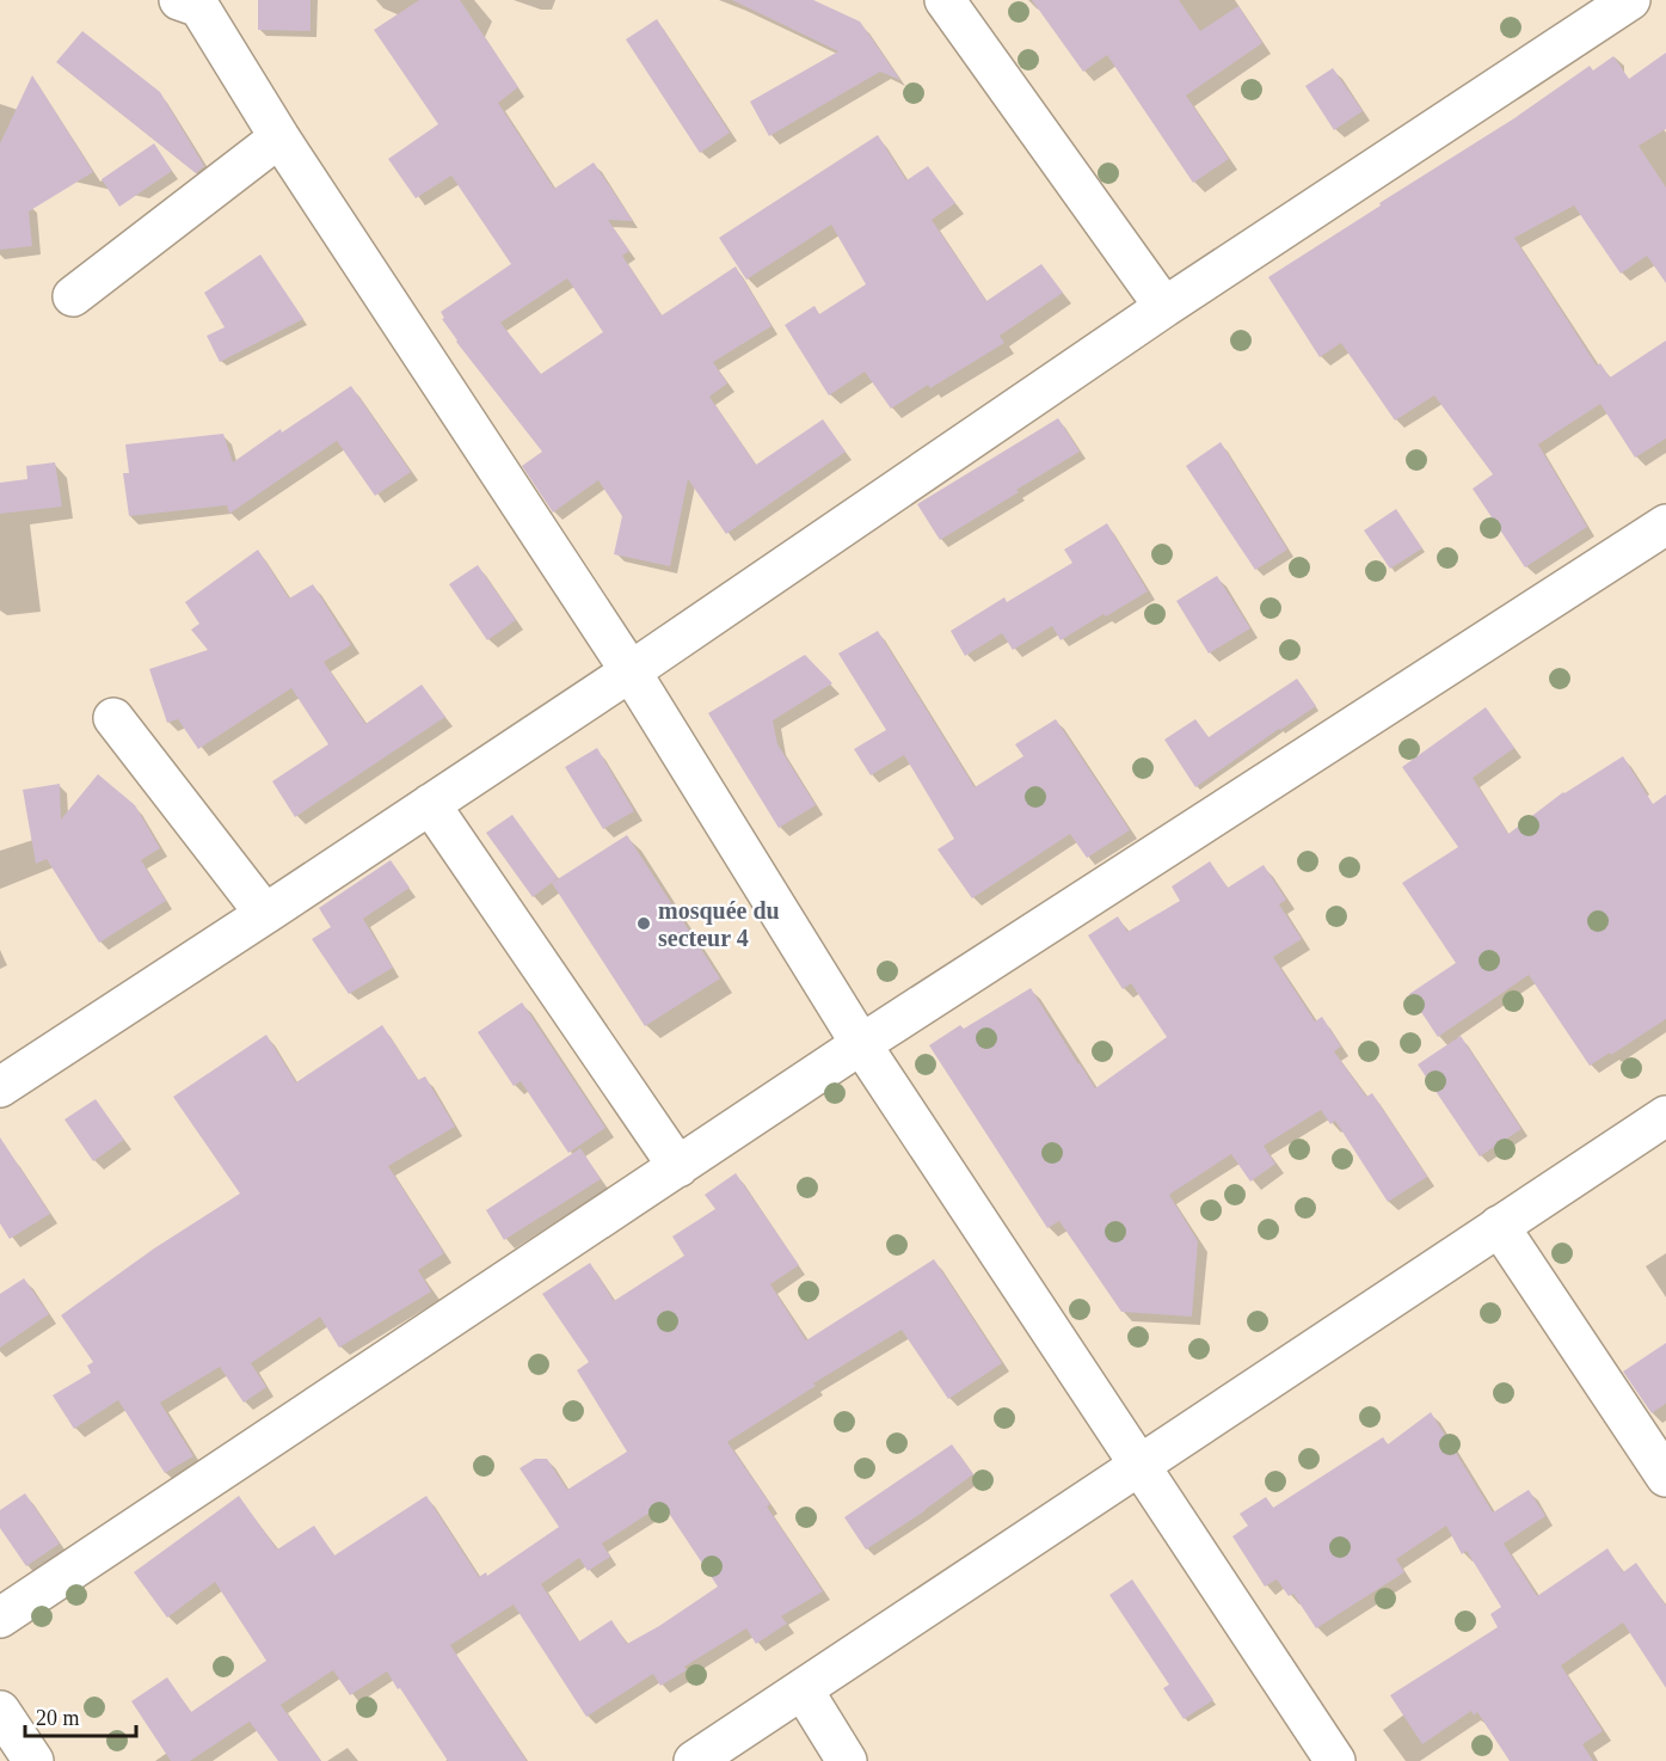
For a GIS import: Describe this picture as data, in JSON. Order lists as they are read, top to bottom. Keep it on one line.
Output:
{"places":["mosquée du secteur 4"],"scale_bar":"20 m"}
